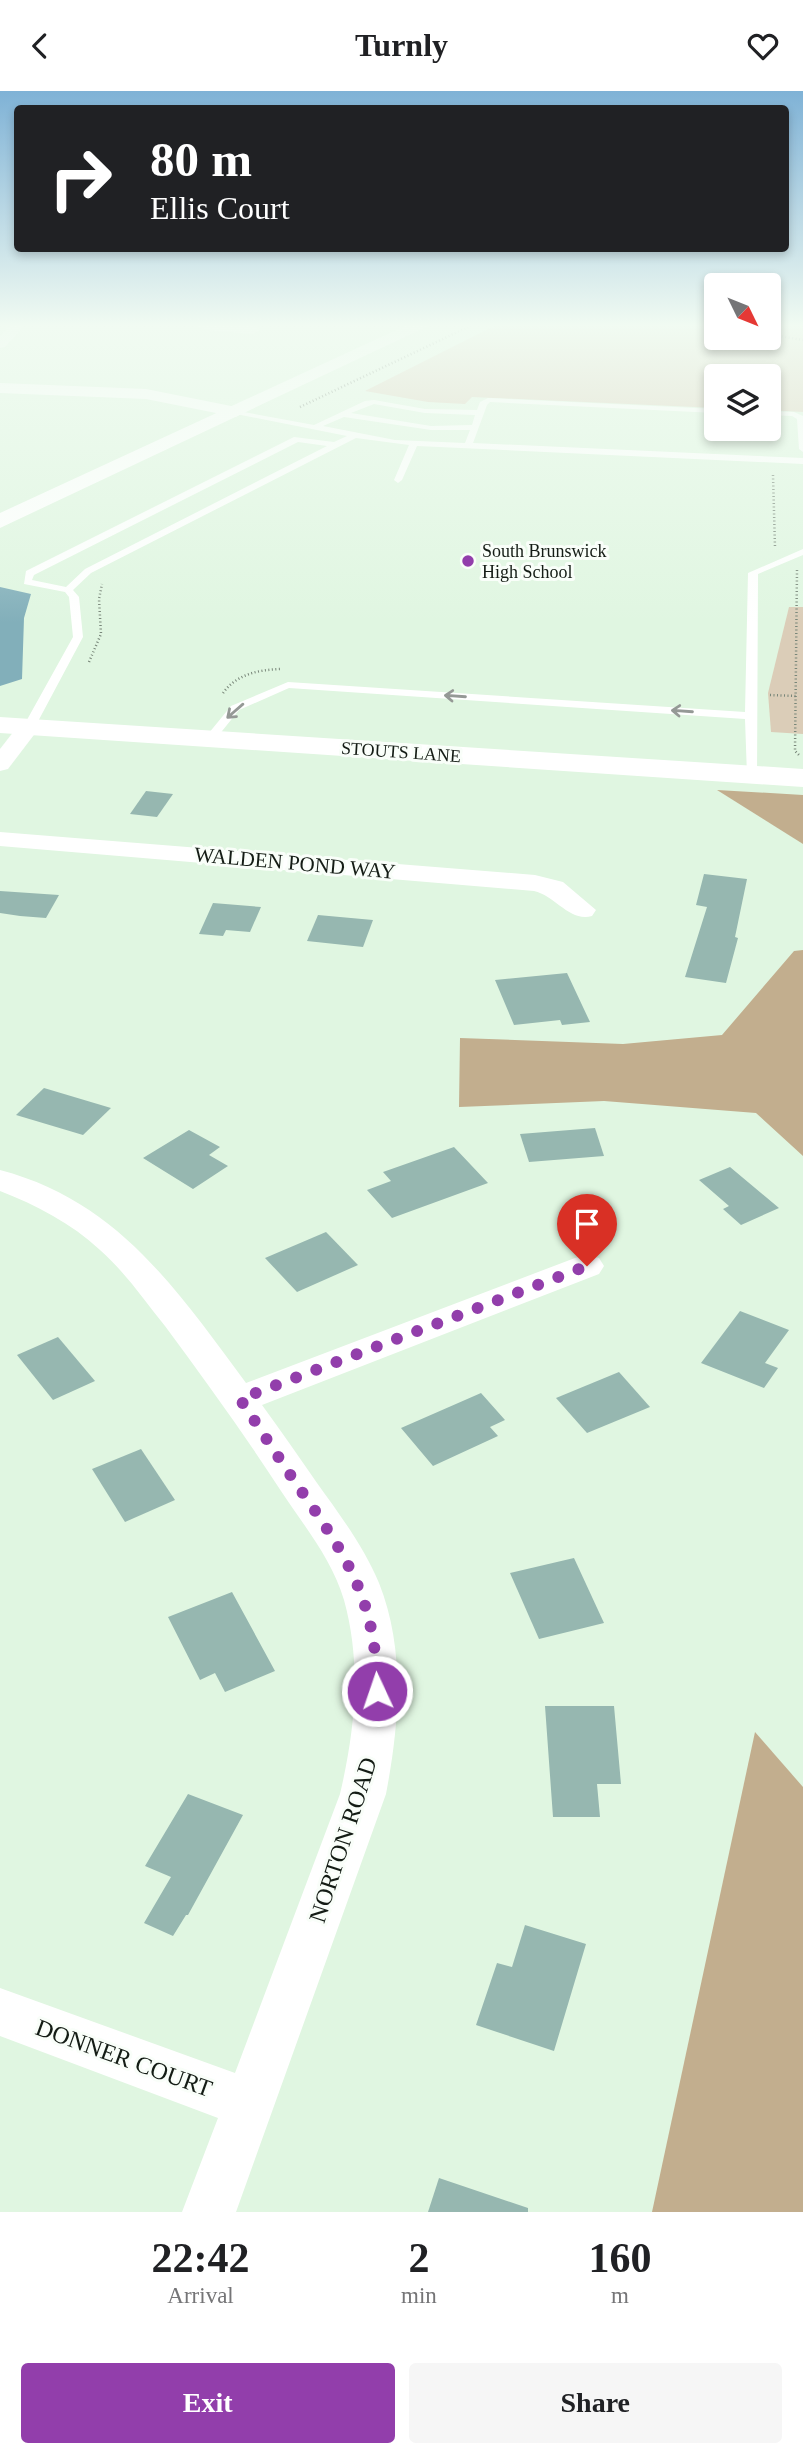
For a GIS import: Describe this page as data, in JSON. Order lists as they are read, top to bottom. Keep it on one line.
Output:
{"streets":{"street":["STOUTS LANE","WALDEN POND WAY","NORTON ROAD","DONNER COURT"]},"crossings":[["NORTON ROAD","DONNER COURT"]],"places":["South Brunswick High School"],"north":"bottom right","page":{"header":"Turnly","turn":["80 m","Ellis Court"],"eta":["22:42","Arrival","2","min","160","m"],"buttons":["Exit","Share"]}}
